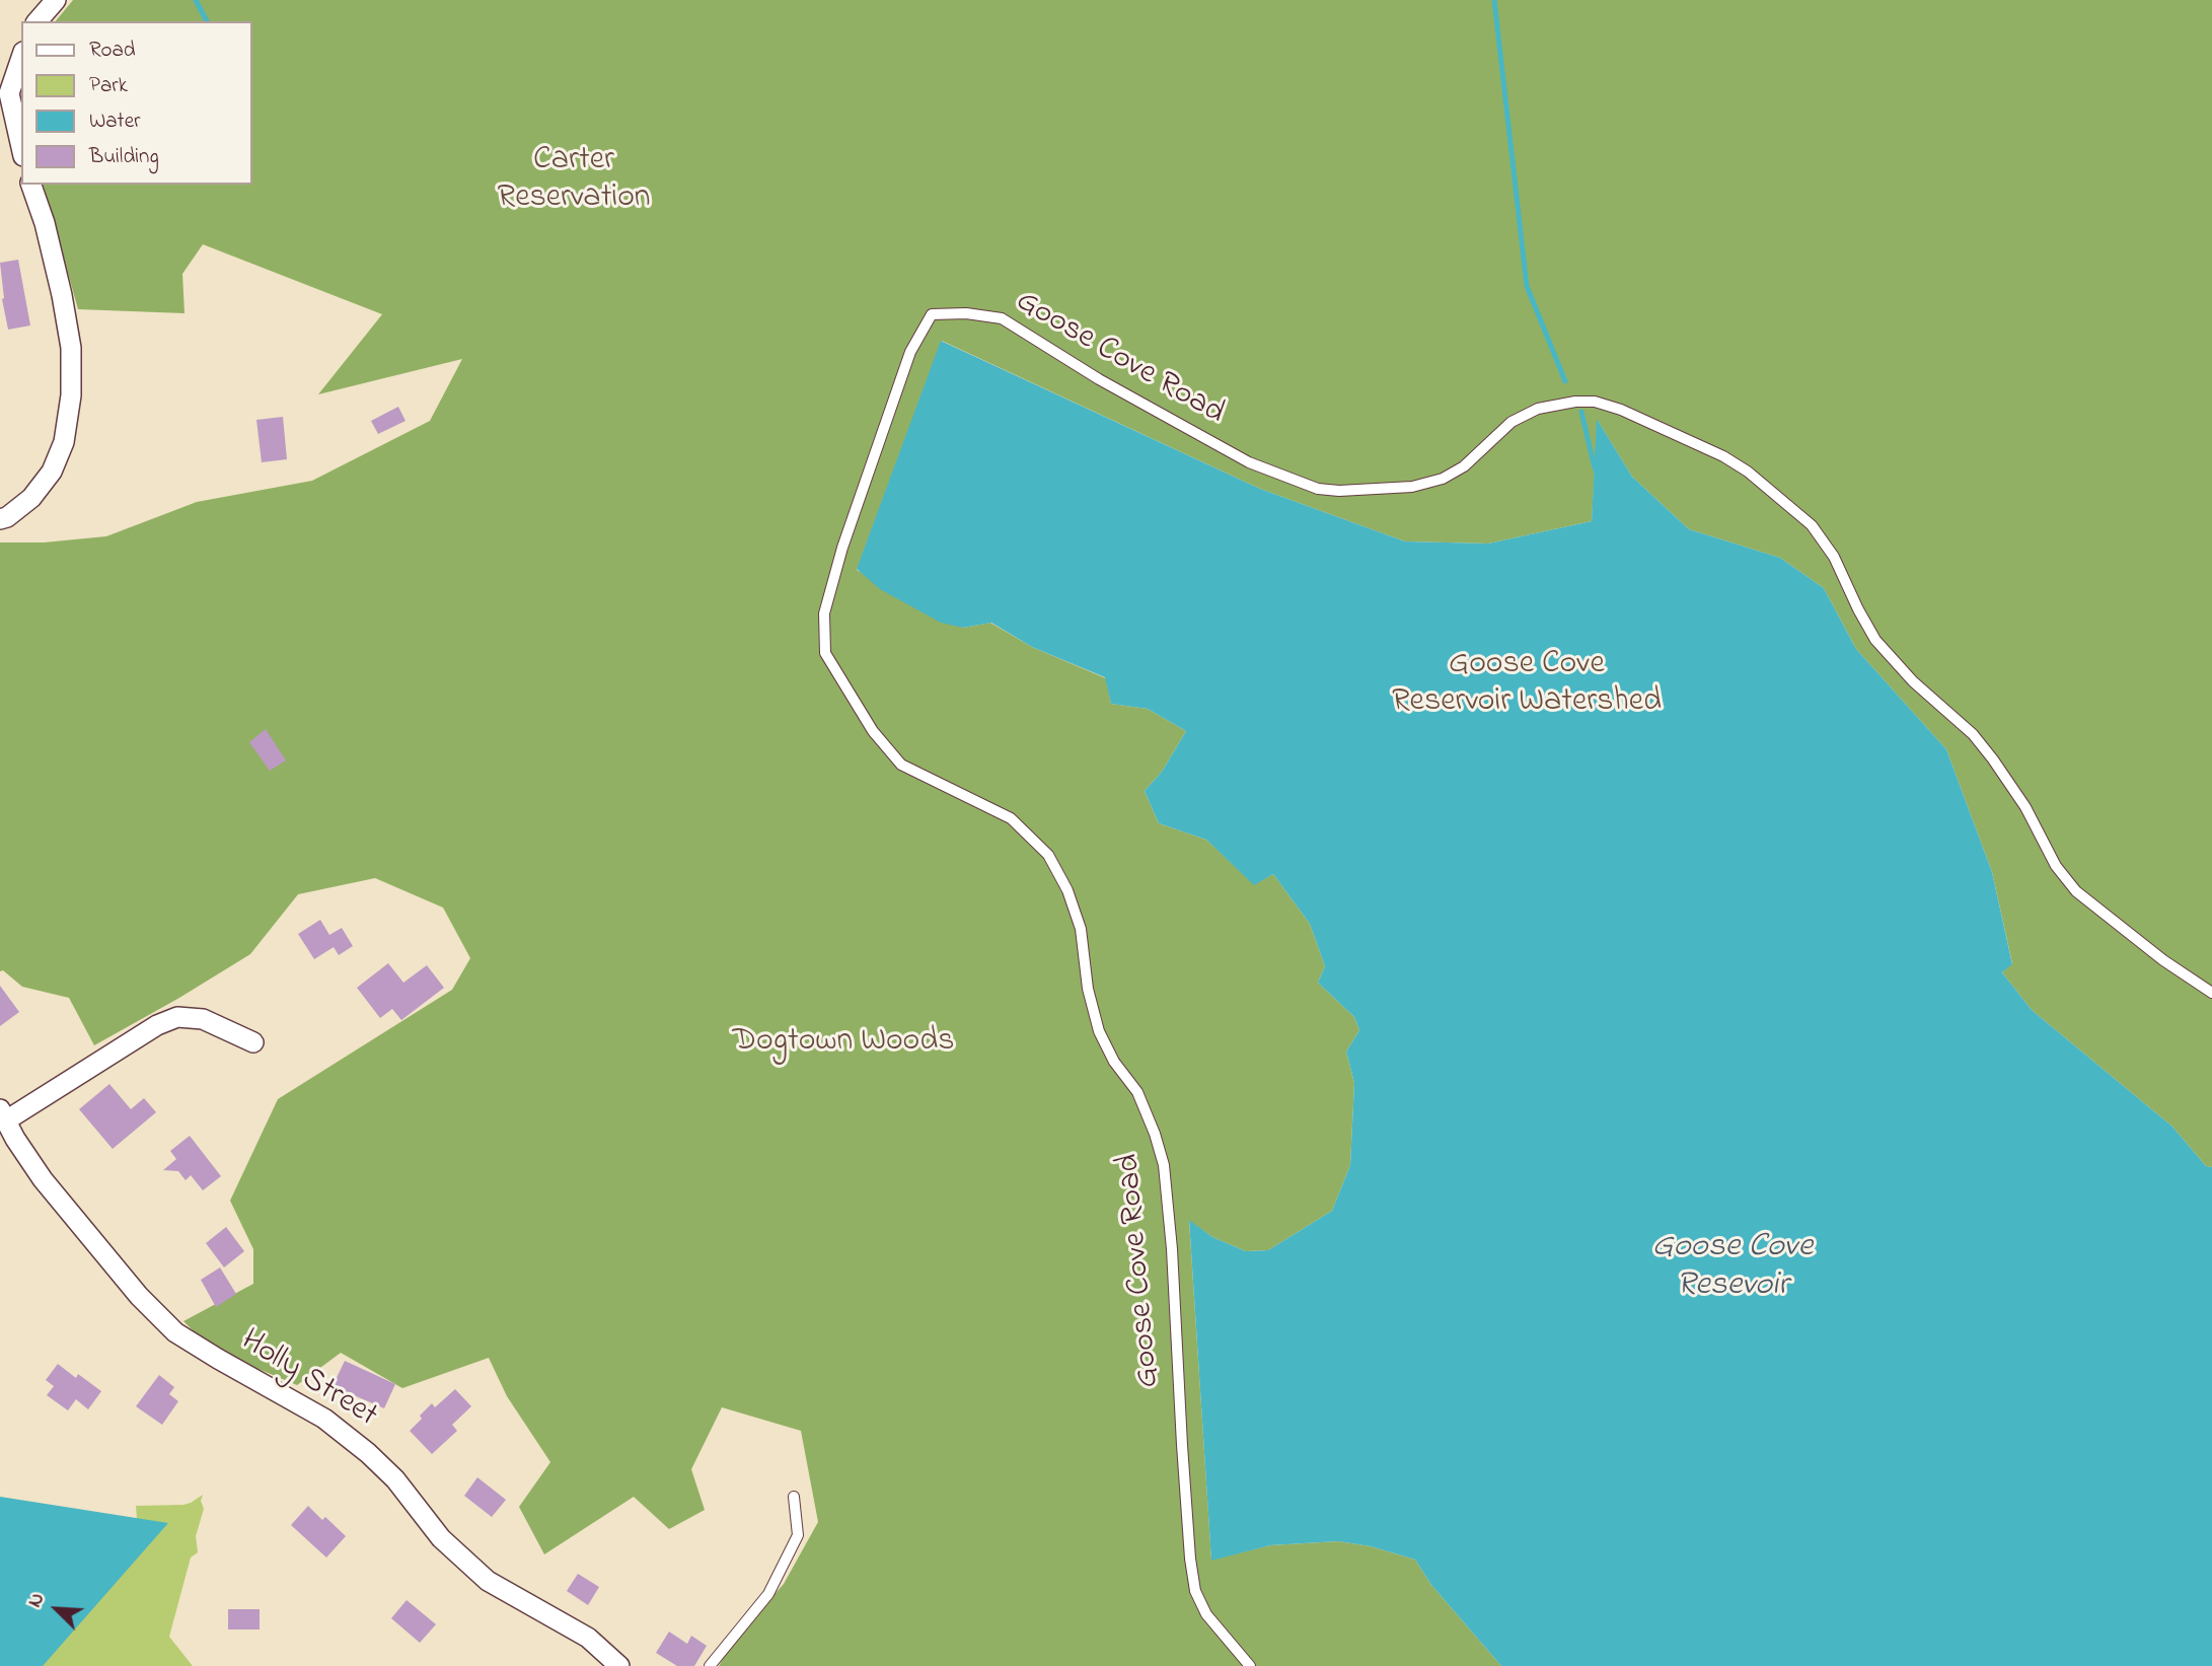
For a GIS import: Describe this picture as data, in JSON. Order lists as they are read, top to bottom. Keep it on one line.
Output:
{"streets":{"street":["Holly Street"],"lane":["Goose Cove Road"]},"water":["Goose Cove Resevoir"],"parks":["Carter Reservation","Goose Cove Reservoir Watershed","Dogtown Woods"],"legend":["Road","Park","Water","Building"],"north":"top left"}
